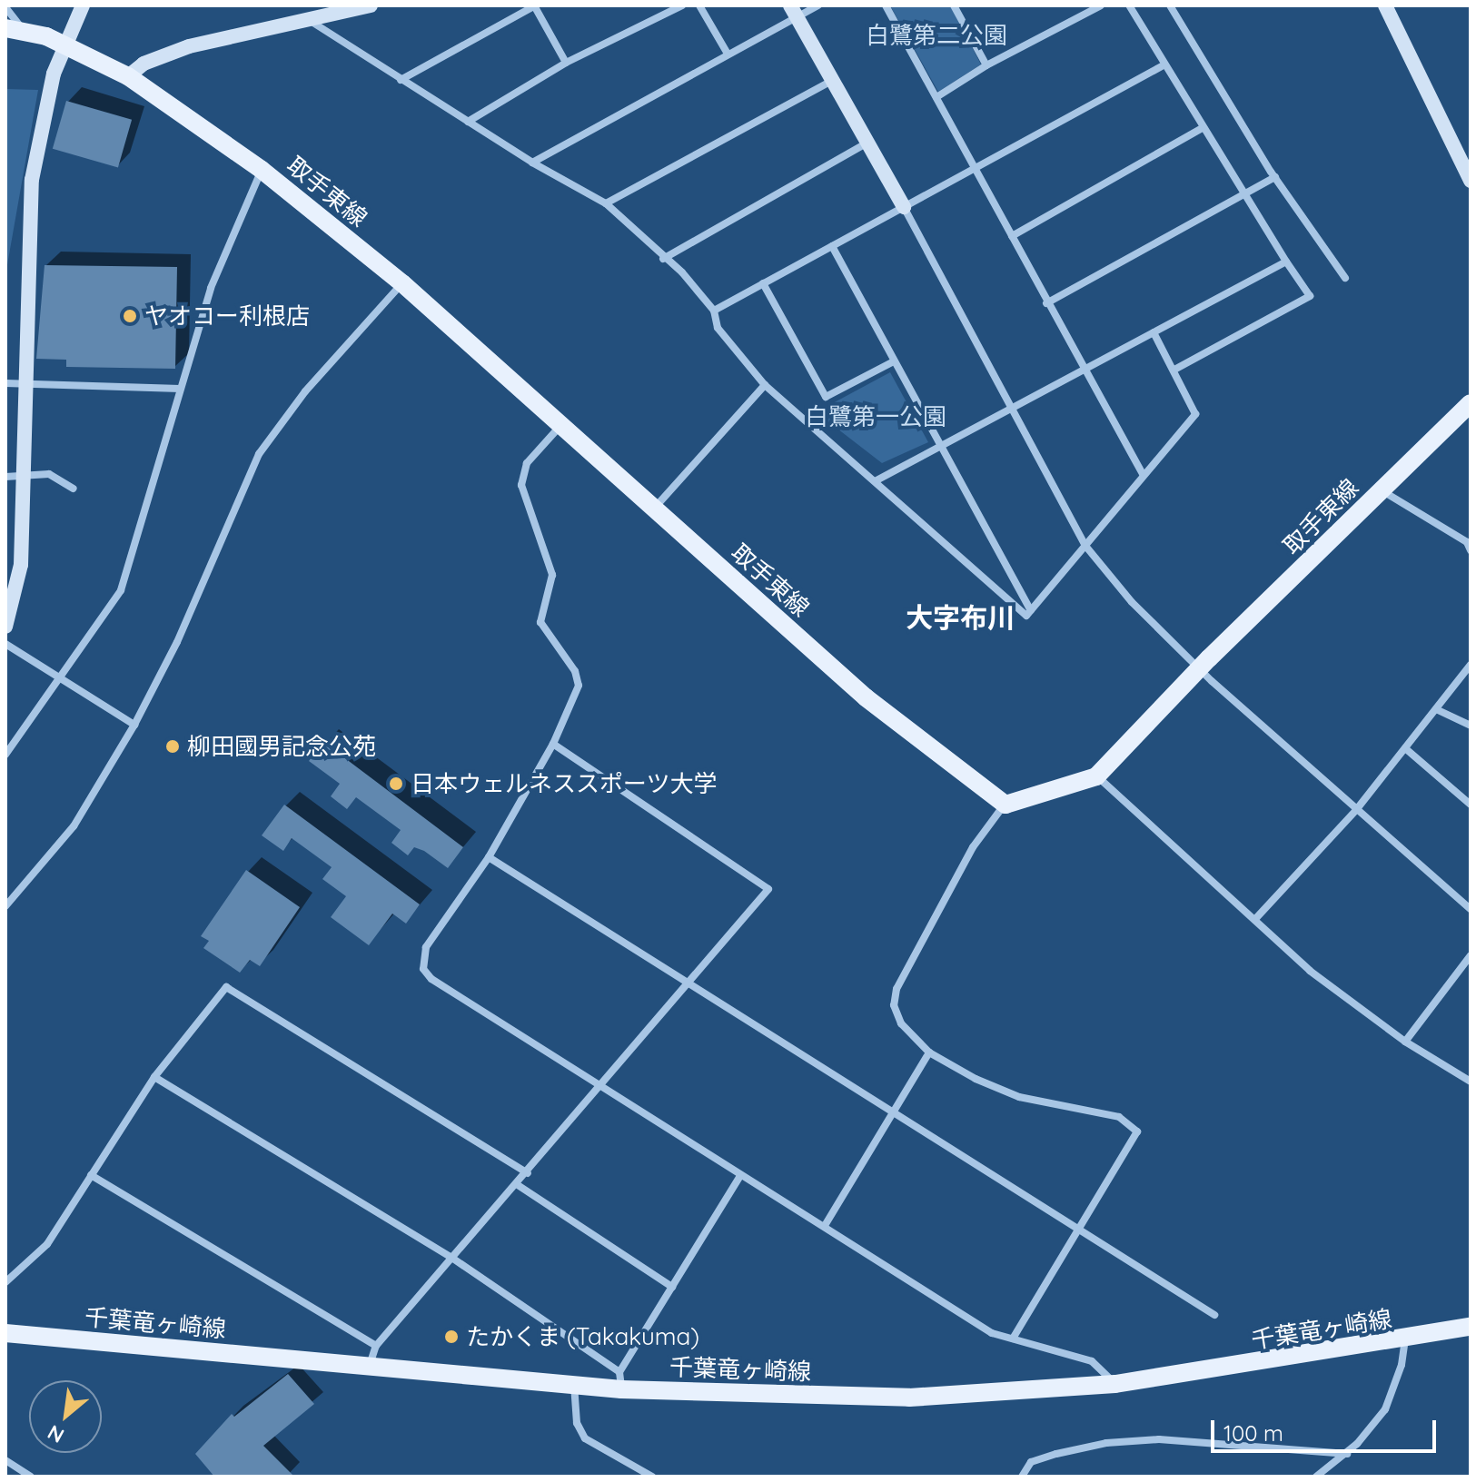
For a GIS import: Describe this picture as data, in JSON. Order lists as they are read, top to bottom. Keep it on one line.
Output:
{"streets":{"main road":["取手東線","千葉竜ヶ崎線"]},"districts":["大字布川"],"parks":["白鷺第二公園","白鷺第一公園"],"places":["ヤオコー利根店","柳田國男記念公苑","日本ウェルネススポーツ大学","たかくま (Takakuma)"],"scale_bar":"100 m","north":"bottom left"}
